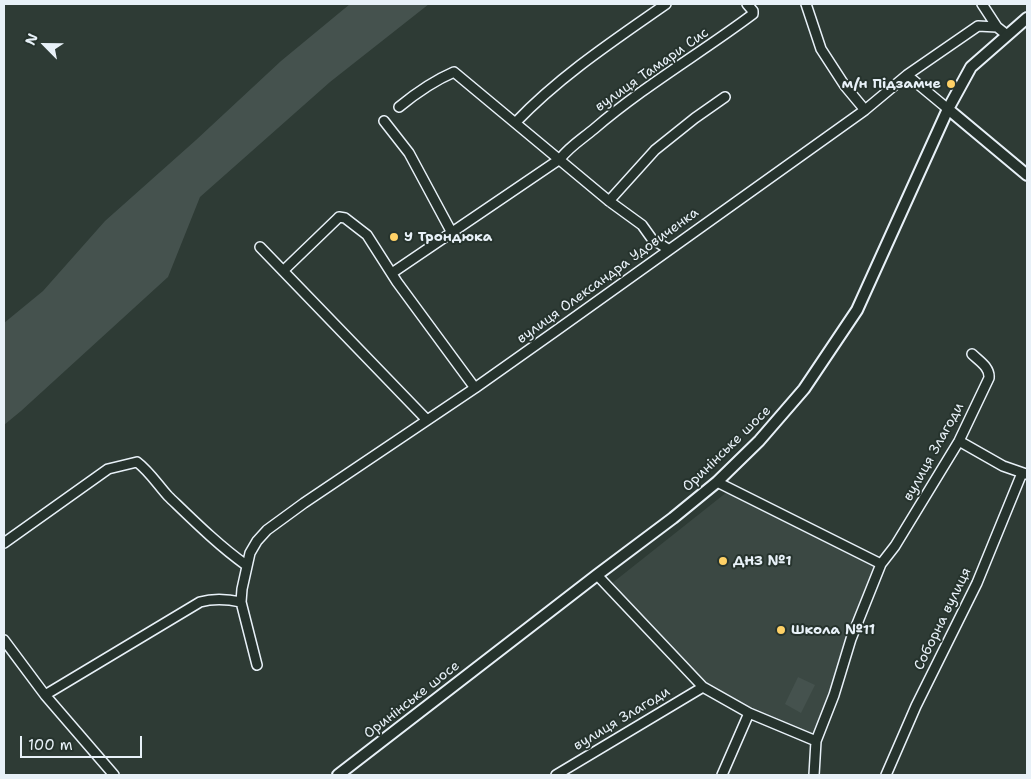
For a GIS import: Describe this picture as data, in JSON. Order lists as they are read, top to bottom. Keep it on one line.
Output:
{"streets":{"main road":["Оринінське шосе"],"street":["вулиця Тамари Сис","вулиця Олександра Удовиченка","вулиця Злагоди","Соборна вулиця"]},"crossings":[["вулиця Злагоди","Соборна вулиця"]],"places":["м/н Підзамче","У Трондюка","ДНЗ №1","Школа №11"],"scale_bar":"100 m","north":"top left"}
